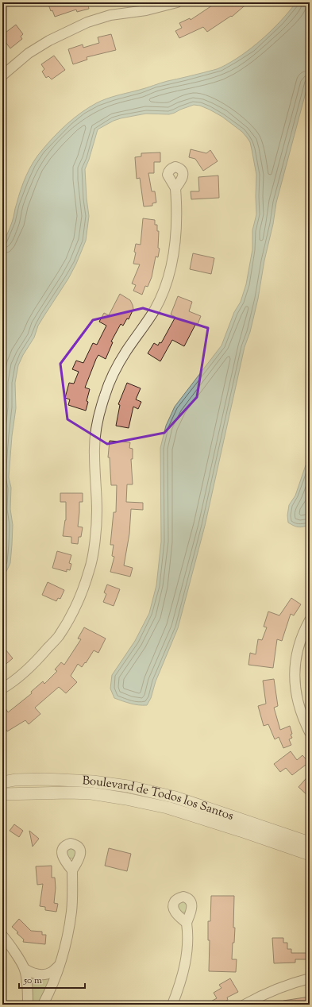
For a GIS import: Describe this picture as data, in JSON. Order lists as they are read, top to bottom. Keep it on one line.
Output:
{"streets":{"street":["Boulevard de Todos los Santos"]},"scale_bar":"50 m"}
